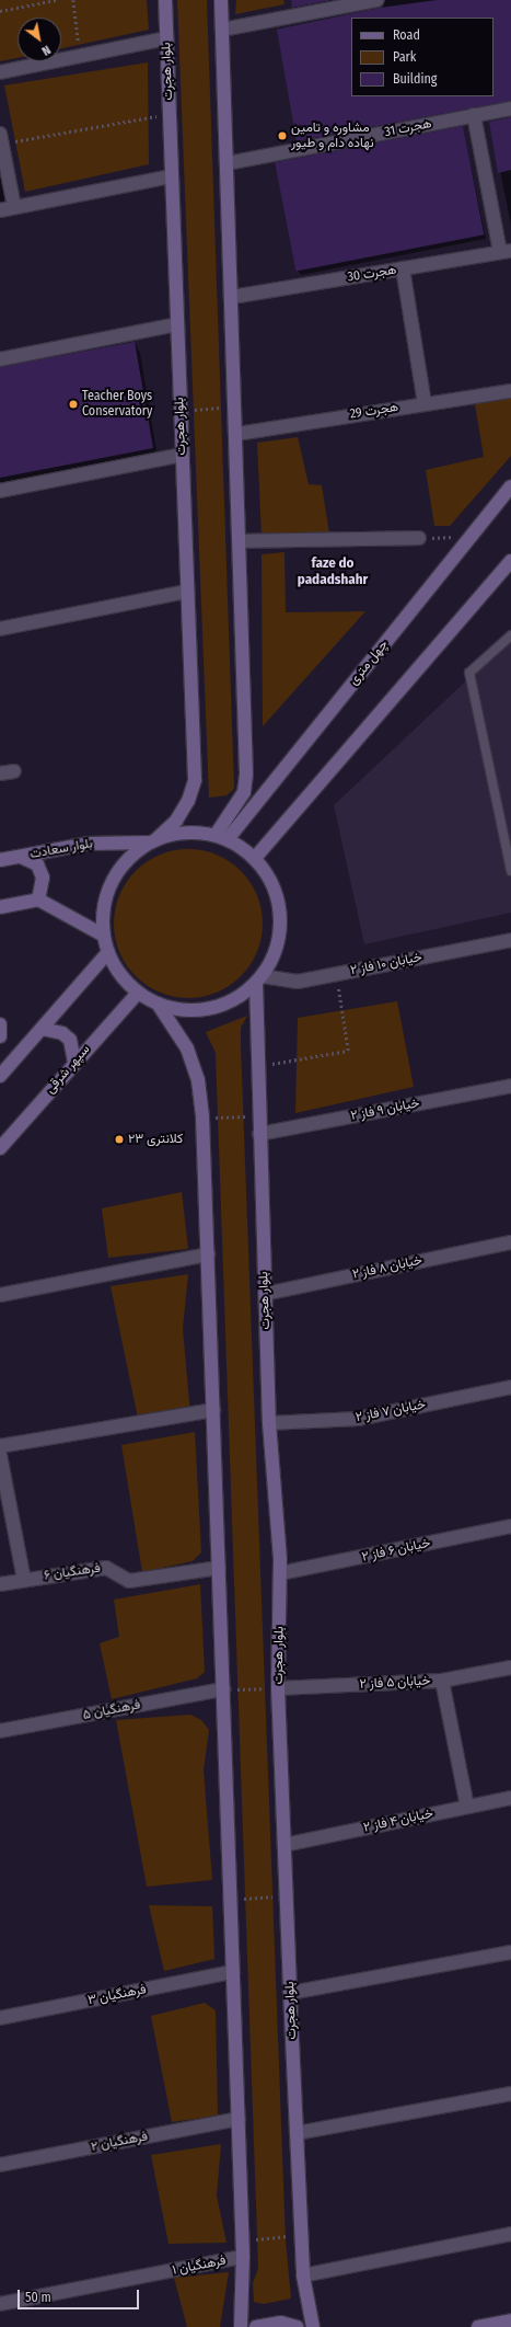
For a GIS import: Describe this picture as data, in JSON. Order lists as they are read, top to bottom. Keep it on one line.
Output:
{"streets":{"main road":["بلوار هجرت","چهل متری","بلوار سعادت","سپهر شرقی"],"street":["هجرت 31","هجرت 30","هجرت 29","خیابان ۱۰ فاز ۲","خیابان ۹ فاز ۲","خیابان ۸ فاز ۲","خیابان ۷ فاز ۲","خیابان ۶ فاز ۲","فرهنگیان ۶","خیابان ۵ فاز ۲","فرهنگیان ۵","خیابان ۴ فاز ۲","فرهنگیان ۳","فرهنگیان ۲","فرهنگیان ۱"]},"crossings":[["بلوار هجرت","بلوار سعادت"],["بلوار هجرت","خیابان ۱۰ فاز ۲"],["بلوار هجرت","خیابان ۹ فاز ۲"],["بلوار هجرت","خیابان ۸ فاز ۲"],["بلوار هجرت","خیابان ۷ فاز ۲"],["بلوار هجرت","خیابان ۶ فاز ۲"],["بلوار هجرت","خیابان ۵ فاز ۲"],["بلوار هجرت","خیابان ۴ فاز ۲"]],"districts":["faze do padadshahr"],"places":["مشاوره و تامین نهاده دام و طیور","Teacher Boys Conservatory","کلانتری ۲۳"],"legend":["Road","Park","Building"],"scale_bar":"50 m","north":"bottom right"}
